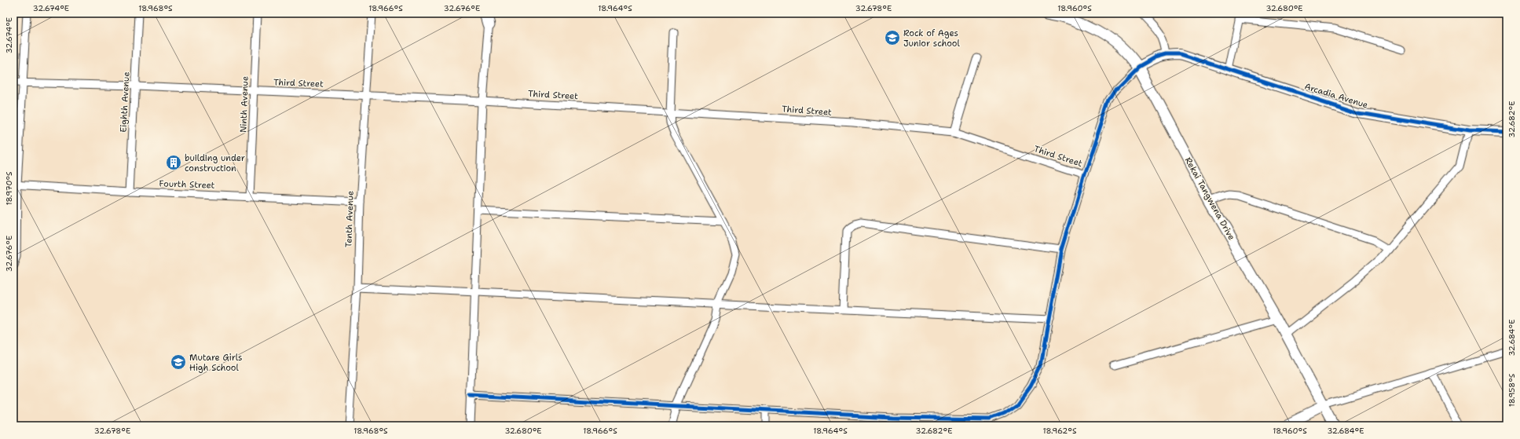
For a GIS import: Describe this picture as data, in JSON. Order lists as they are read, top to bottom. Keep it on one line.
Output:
{"streets":{"main road":["Rekai Tangwena Drive"],"street":["Third Street","Arcadia Avenue","Eighth Avenue","Ninth Avenue","Fourth Street","Tenth Avenue"]},"crossings":[["Third Street","Eighth Avenue"],["Third Street","Ninth Avenue"],["Third Street","Tenth Avenue"],["Eighth Avenue","Fourth Street"],["Ninth Avenue","Fourth Street"],["Fourth Street","Tenth Avenue"]],"places":{"school or university":["Rock of Ages Junior school","Mutare Girls High School"],"building":["building under construction"]},"coordinates":["32.674°E","18.968°S","18.966°S","32.676°E","18.964°S","32.678°E","18.960°S","32.680°E","32.682°E","18.970°S","32.684°E","18.958°S","18.962°S"]}
